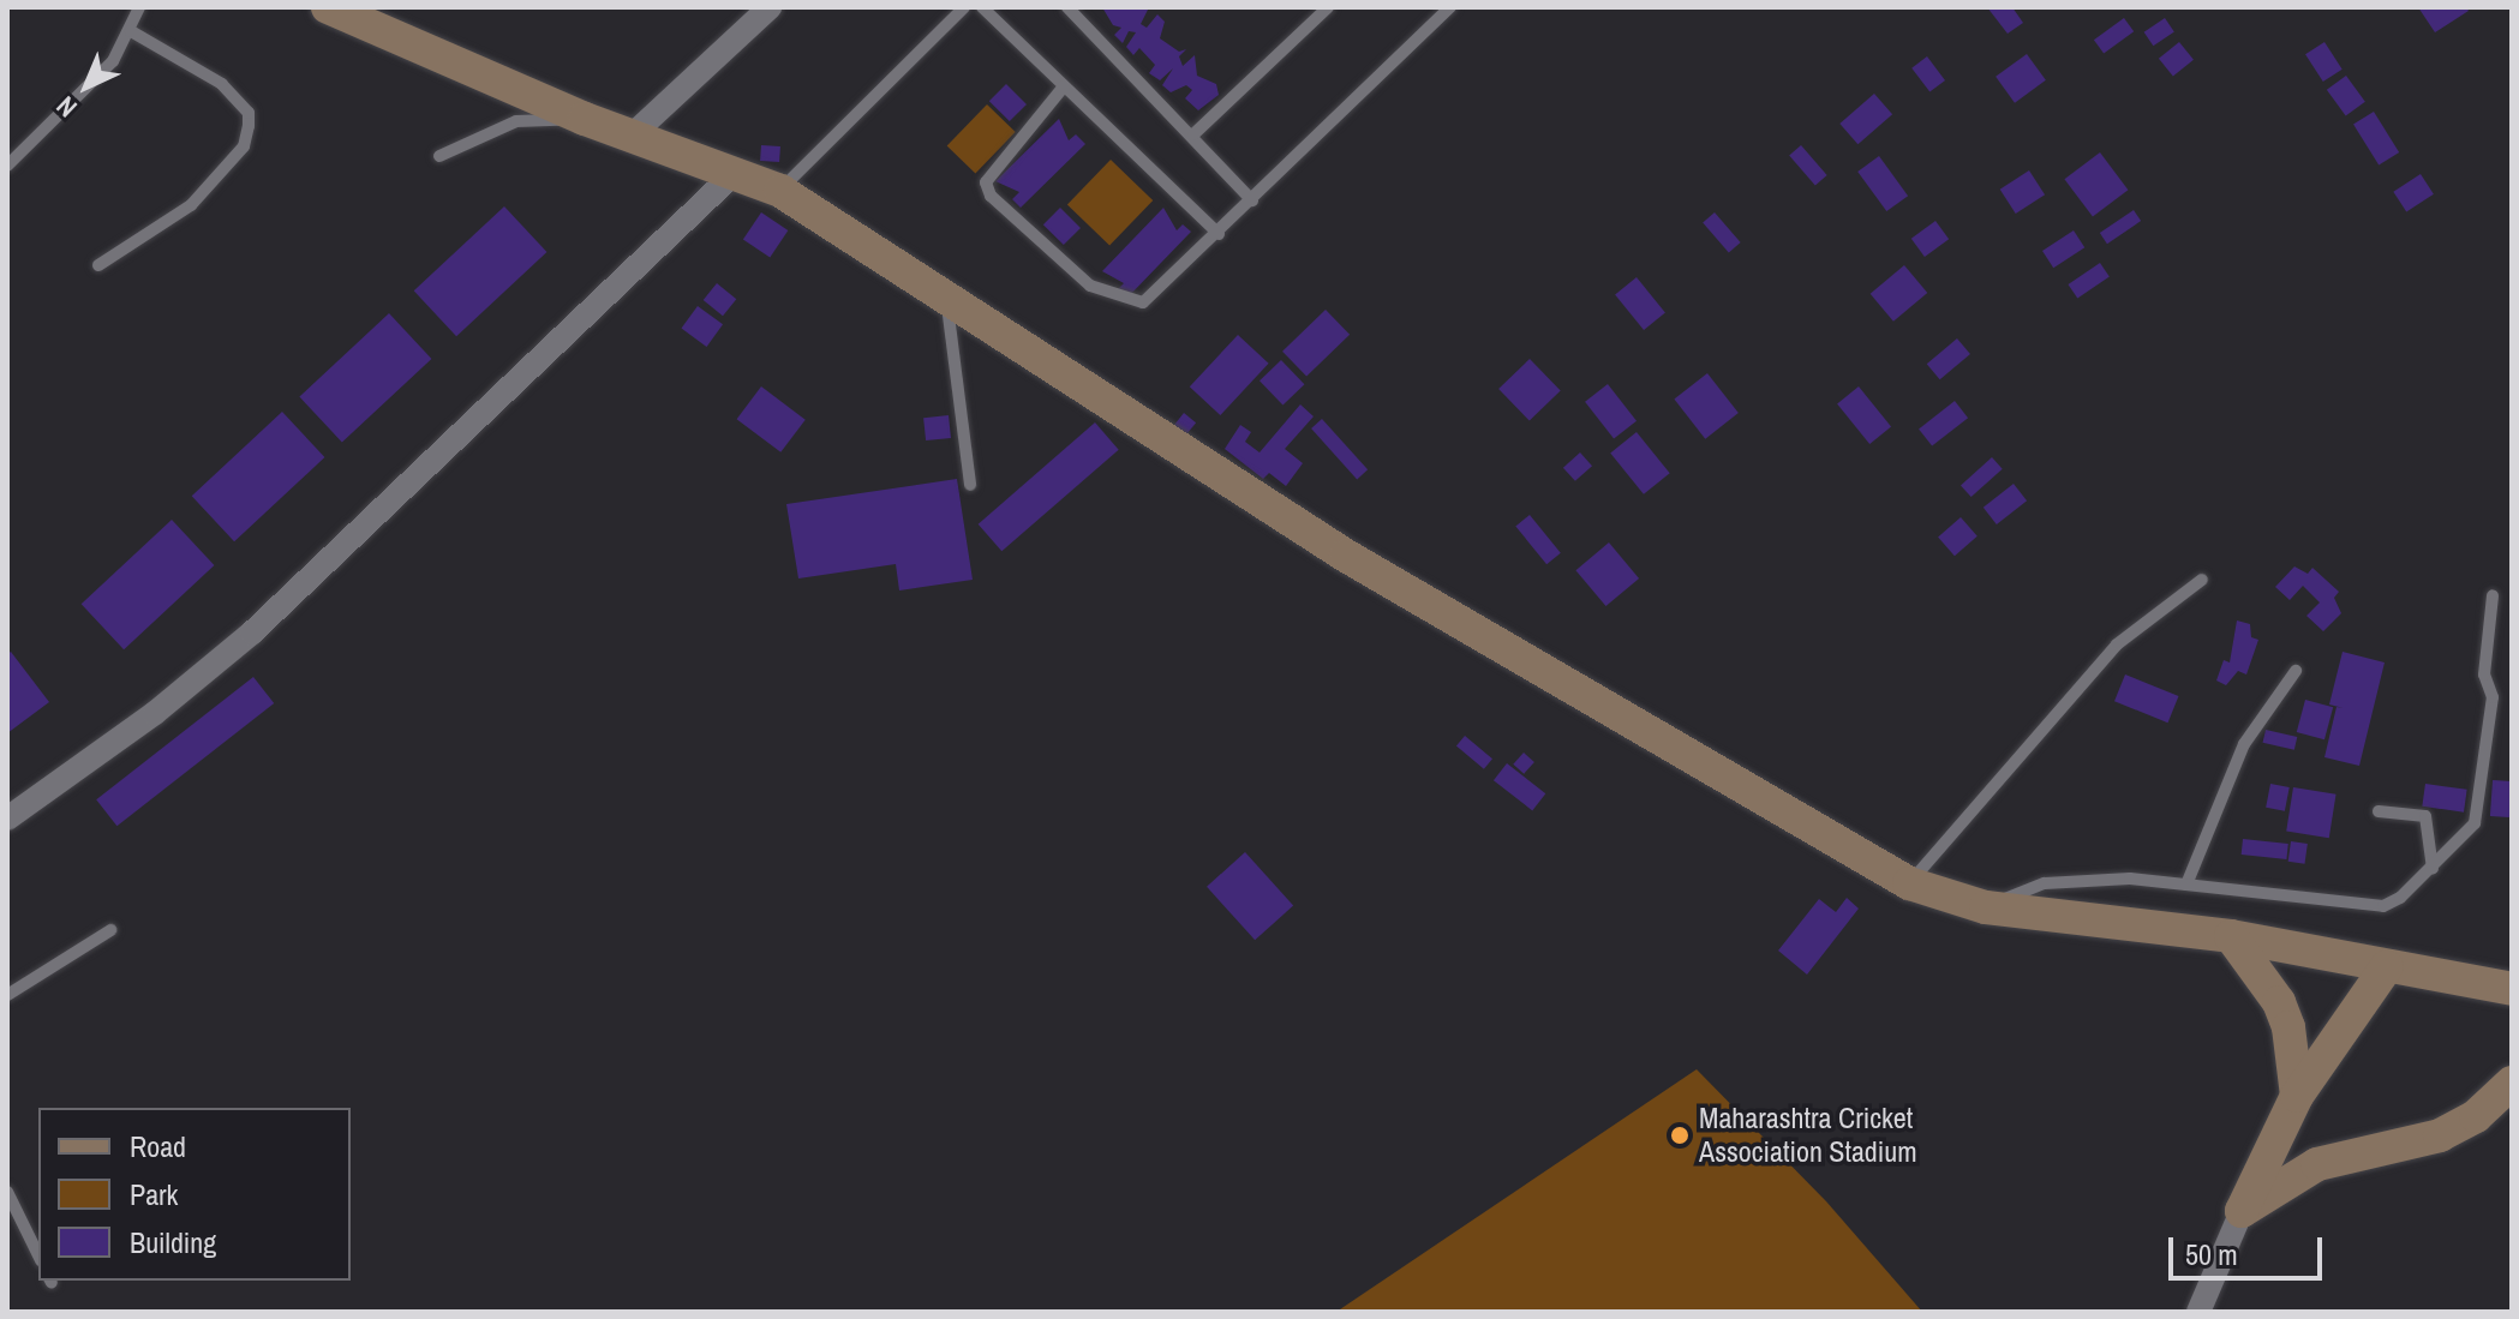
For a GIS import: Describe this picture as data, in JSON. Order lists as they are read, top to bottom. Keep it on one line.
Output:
{"places":["Maharashtra Cricket Association Stadium"],"legend":["Road","Park","Building"],"scale_bar":"50 m","north":"bottom left"}
